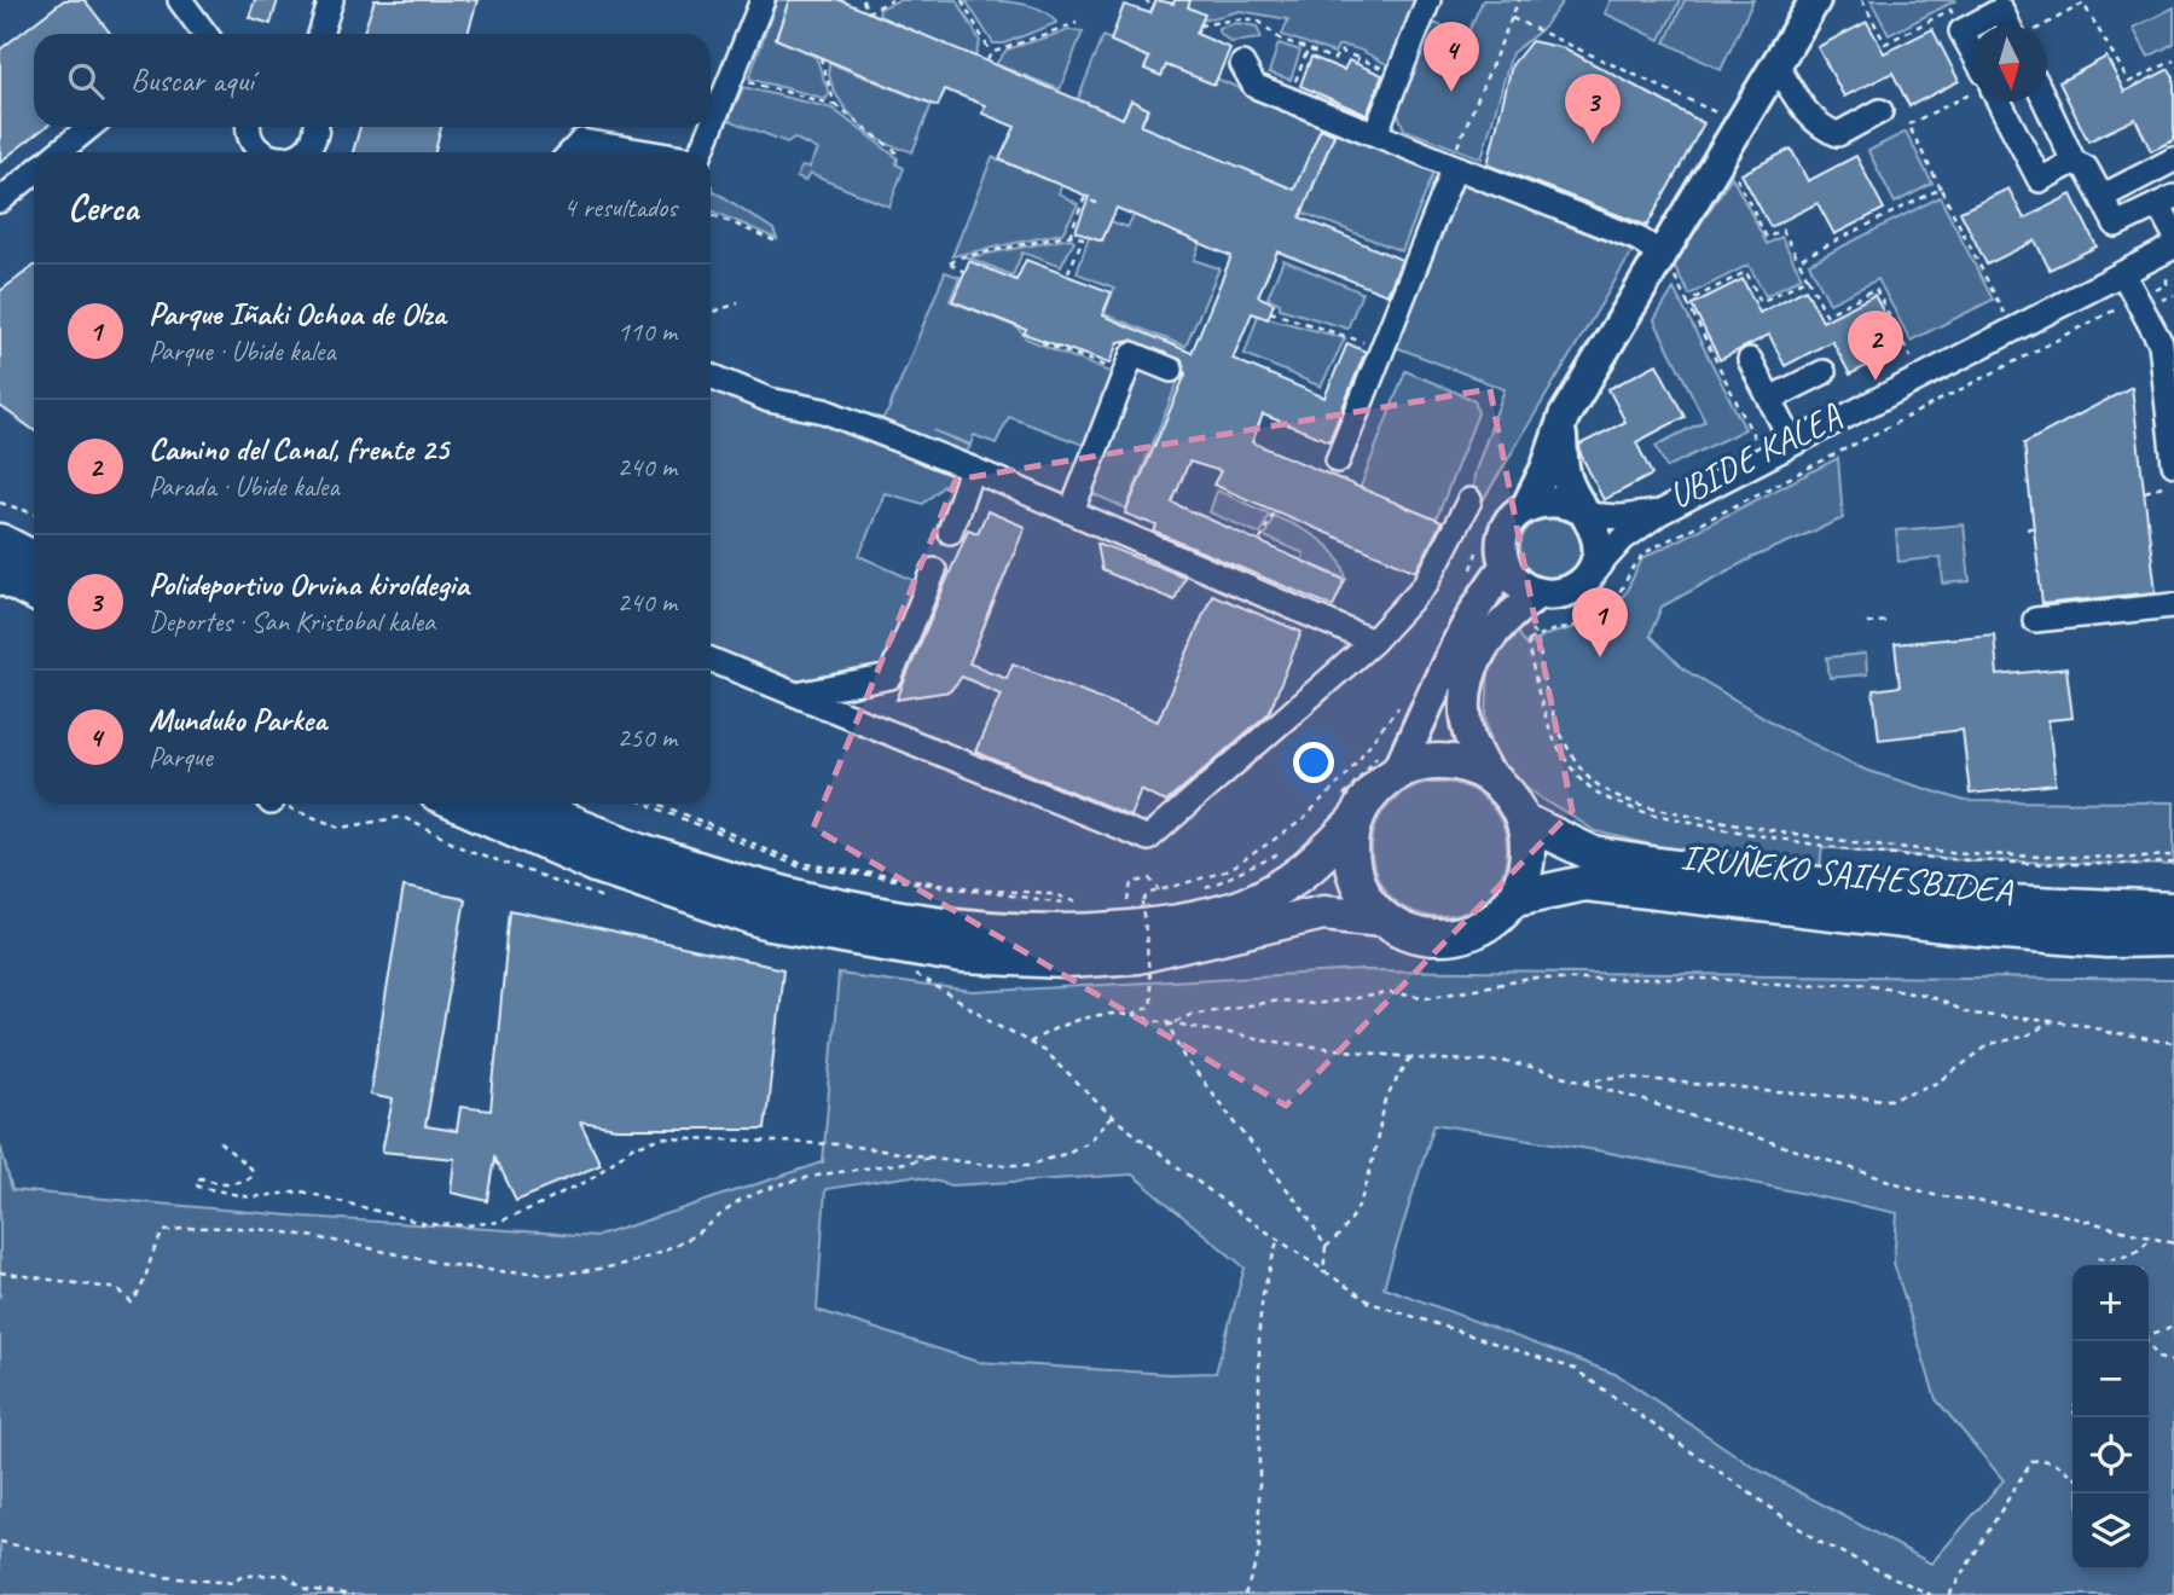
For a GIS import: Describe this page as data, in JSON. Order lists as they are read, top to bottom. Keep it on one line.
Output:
{"streets":{"highway":["IRUÑEKO SAIHESBIDEA"],"street":["UBIDE KALEA"]},"north":"bottom","page":{"pins":["4","3","2","1"],"search":"Buscar aquí","heading":["Cerca","4 resultados"],"list":[{"mark":"1","name":"Parque Iñaki Ochoa de Olza","note":"Parque · Ubide kalea","value":"110 m"},{"mark":"2","name":"Camino del Canal, frente 25","note":"Parada · Ubide kalea","value":"240 m"},{"mark":"3","name":"Polideportivo Orvina kiroldegia","note":"Deportes · San Kristobal kalea","value":"240 m"},{"mark":"4","name":"Munduko Parkea","note":"Parque","value":"250 m"}],"map_buttons":["+","−"]}}
